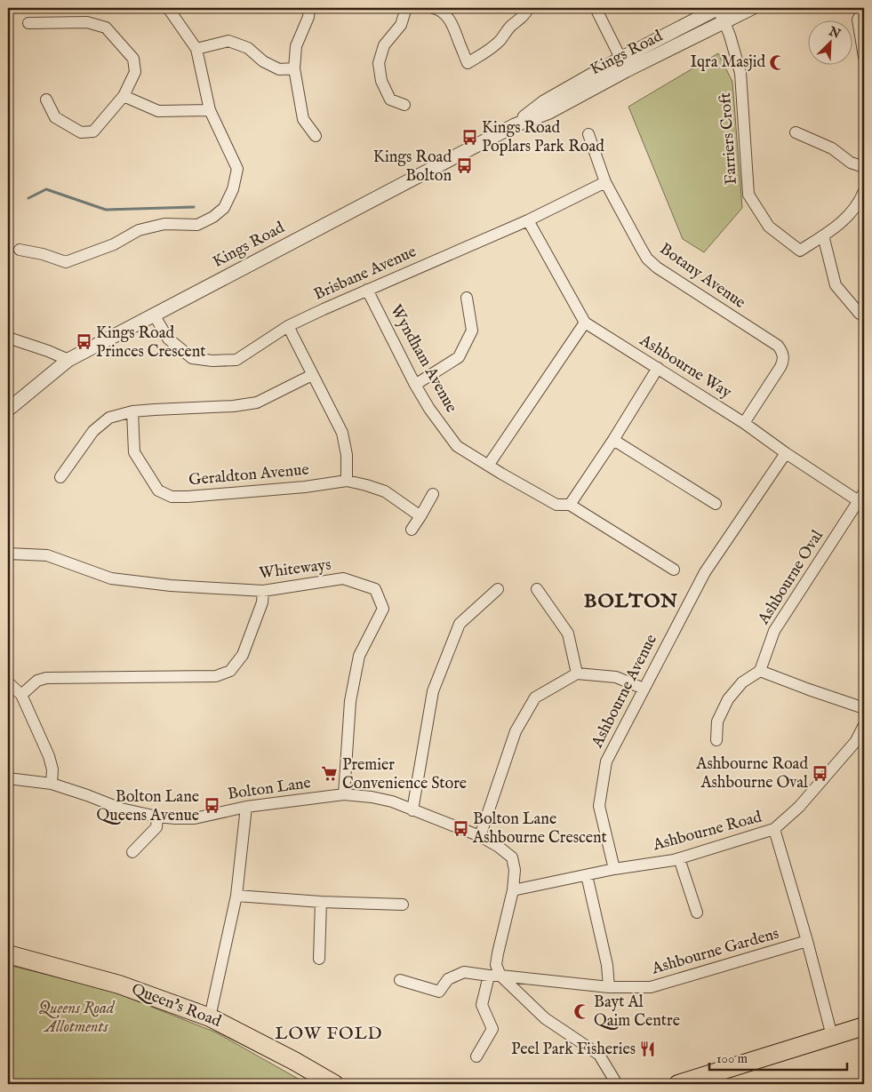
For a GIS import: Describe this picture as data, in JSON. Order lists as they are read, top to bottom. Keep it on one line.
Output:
{"streets":{"main road":["Queen's Road"],"street":["Kings Road","Farriers Croft","Brisbane Avenue","Botany Avenue","Wyndham Avenue","Ashbourne Way","Geraldton Avenue","Whiteways","Ashbourne Oval","Ashbourne Avenue","Bolton Lane","Ashbourne Road","Ashbourne Gardens"]},"crossings":[["Kings Road","Farriers Croft"],["Kings Road","Brisbane Avenue"],["Brisbane Avenue","Botany Avenue"],["Brisbane Avenue","Wyndham Avenue"],["Brisbane Avenue","Ashbourne Way"],["Botany Avenue","Ashbourne Way"],["Ashbourne Way","Ashbourne Oval"],["Ashbourne Way","Ashbourne Avenue"],["Whiteways","Bolton Lane"],["Ashbourne Avenue","Ashbourne Road"],["Bolton Lane","Ashbourne Road"],["Bolton Lane","Ashbourne Gardens"]],"districts":["BOLTON","LOW FOLD"],"parks":["Queens Road Allotments"],"places":{"mosque":["Iqra Masjid","Bayt Al Qaim Centre"],"bus stop":["Kings Road Poplars Park Road","Kings Road Bolton","Kings Road Princes Crescent","Ashbourne Road Ashbourne Oval","Bolton Lane Queens Avenue","Bolton Lane Ashbourne Crescent"],"supermarket":["Premier Convenience Store"],"restaurant":["Peel Park Fisheries"]},"scale_bar":"100 m","north":"top right"}
